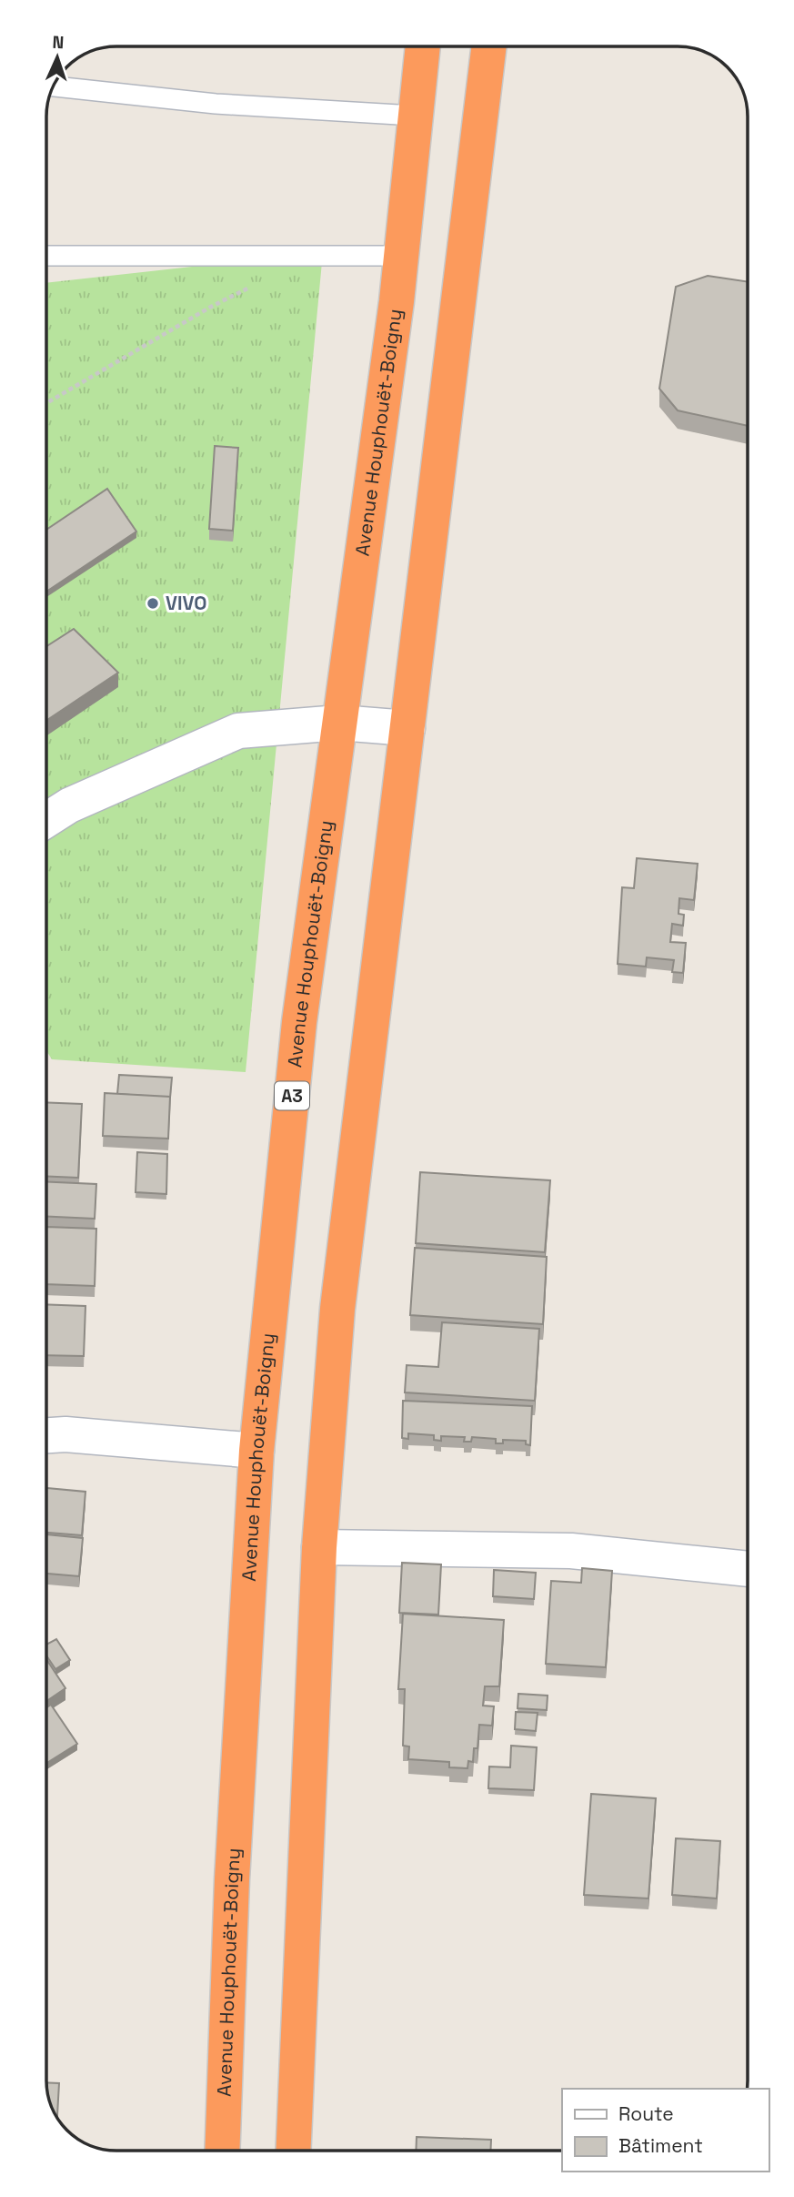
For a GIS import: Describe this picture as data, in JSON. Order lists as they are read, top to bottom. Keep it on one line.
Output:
{"streets":{"highway":["Avenue Houphouët-Boigny","A3"]},"places":["VIVO"],"legend":["Route","Bâtiment"],"north":"top"}
